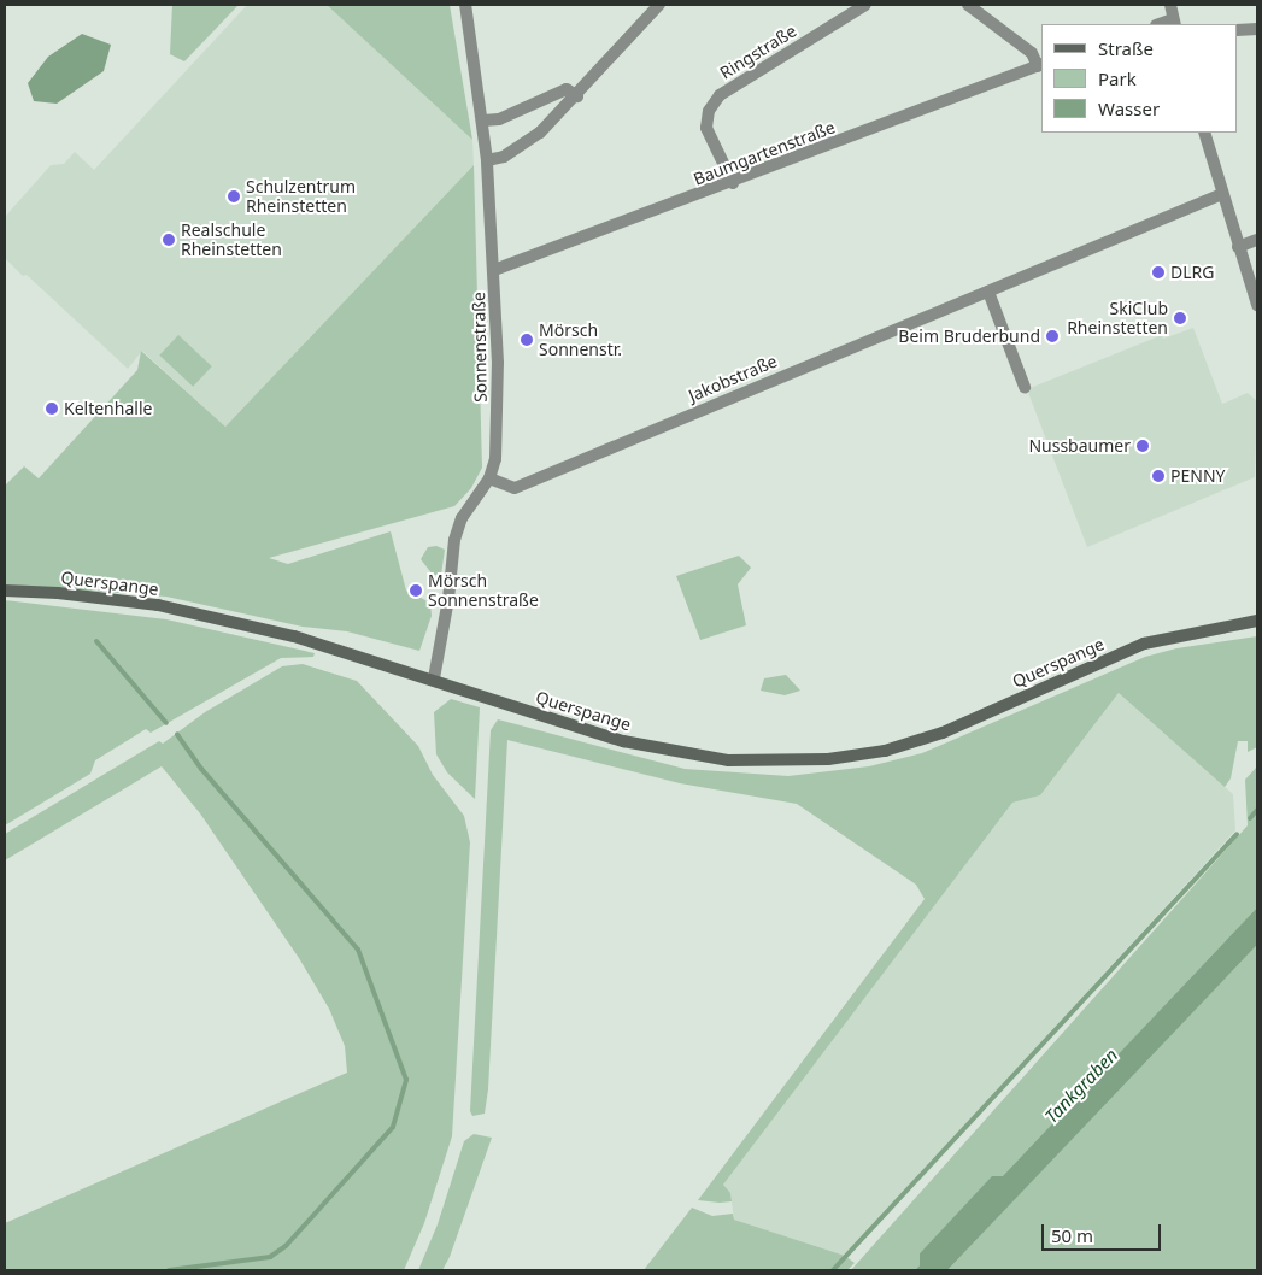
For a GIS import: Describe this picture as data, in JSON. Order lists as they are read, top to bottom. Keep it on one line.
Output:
{"streets":{"main road":["Querspange"],"street":["Ringstraße","Baumgartenstraße","Sonnenstraße","Jakobstraße"]},"crossings":[["Ringstraße","Baumgartenstraße"],["Baumgartenstraße","Sonnenstraße"],["Sonnenstraße","Jakobstraße"],["Sonnenstraße","Querspange"]],"water":["Tankgraben"],"places":["Schulzentrum Rheinstetten","Realschule Rheinstetten","DLRG","SkiClub Rheinstetten","Beim Bruderbund","Mörsch Sonnenstr.","Keltenhalle","Nussbaumer","PENNY","Mörsch Sonnenstraße"],"legend":["Straße","Park","Wasser"],"scale_bar":"50 m"}
